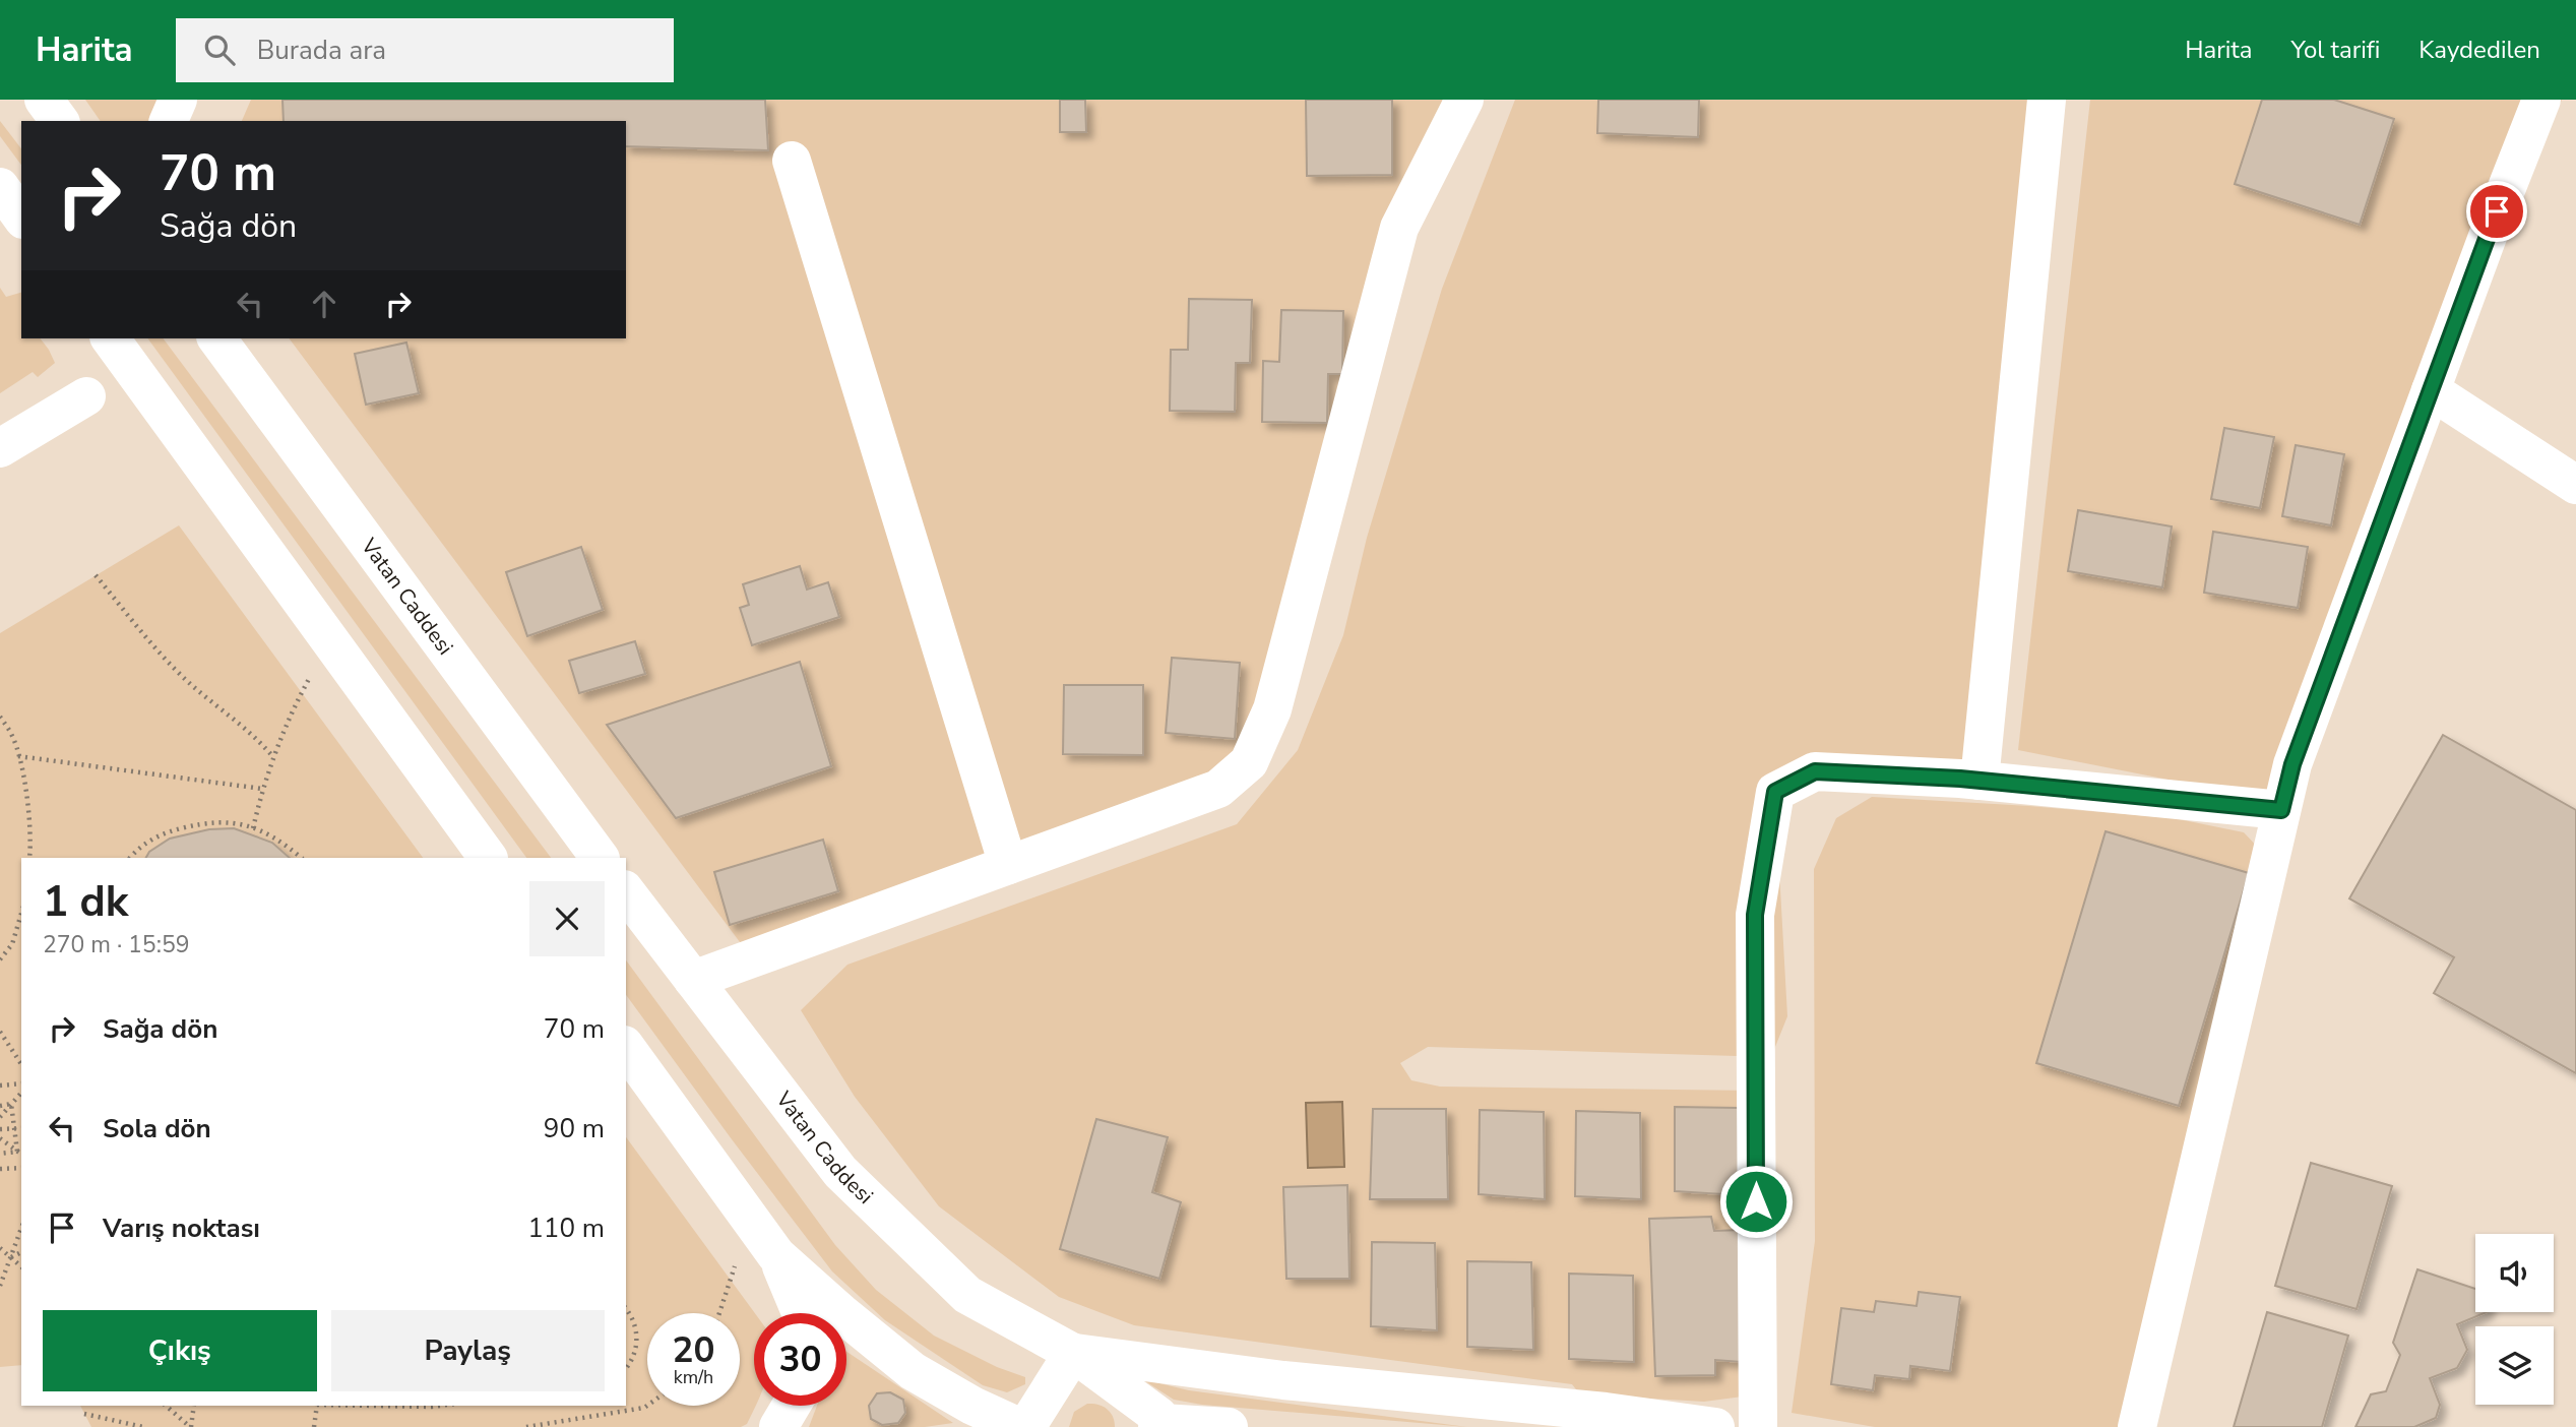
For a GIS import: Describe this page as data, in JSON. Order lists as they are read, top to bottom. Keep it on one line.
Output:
{"streets":{"street":["Vatan Caddesi"]},"page":{"header":"Harita","search":"Burada ara","nav":["Harita","Yol tarifi","Kaydedilen"],"turn":["70 m","Sağa dön"],"heading":["1 dk","270 m · 15:59"],"list":[{"name":"Sağa dön","value":"70 m"},{"name":"Sola dön","value":"90 m"},{"name":"Varış noktası","value":"110 m"}],"buttons":["Çıkış","Paylaş"],"speed":"20 km/h","limit":"30"}}
